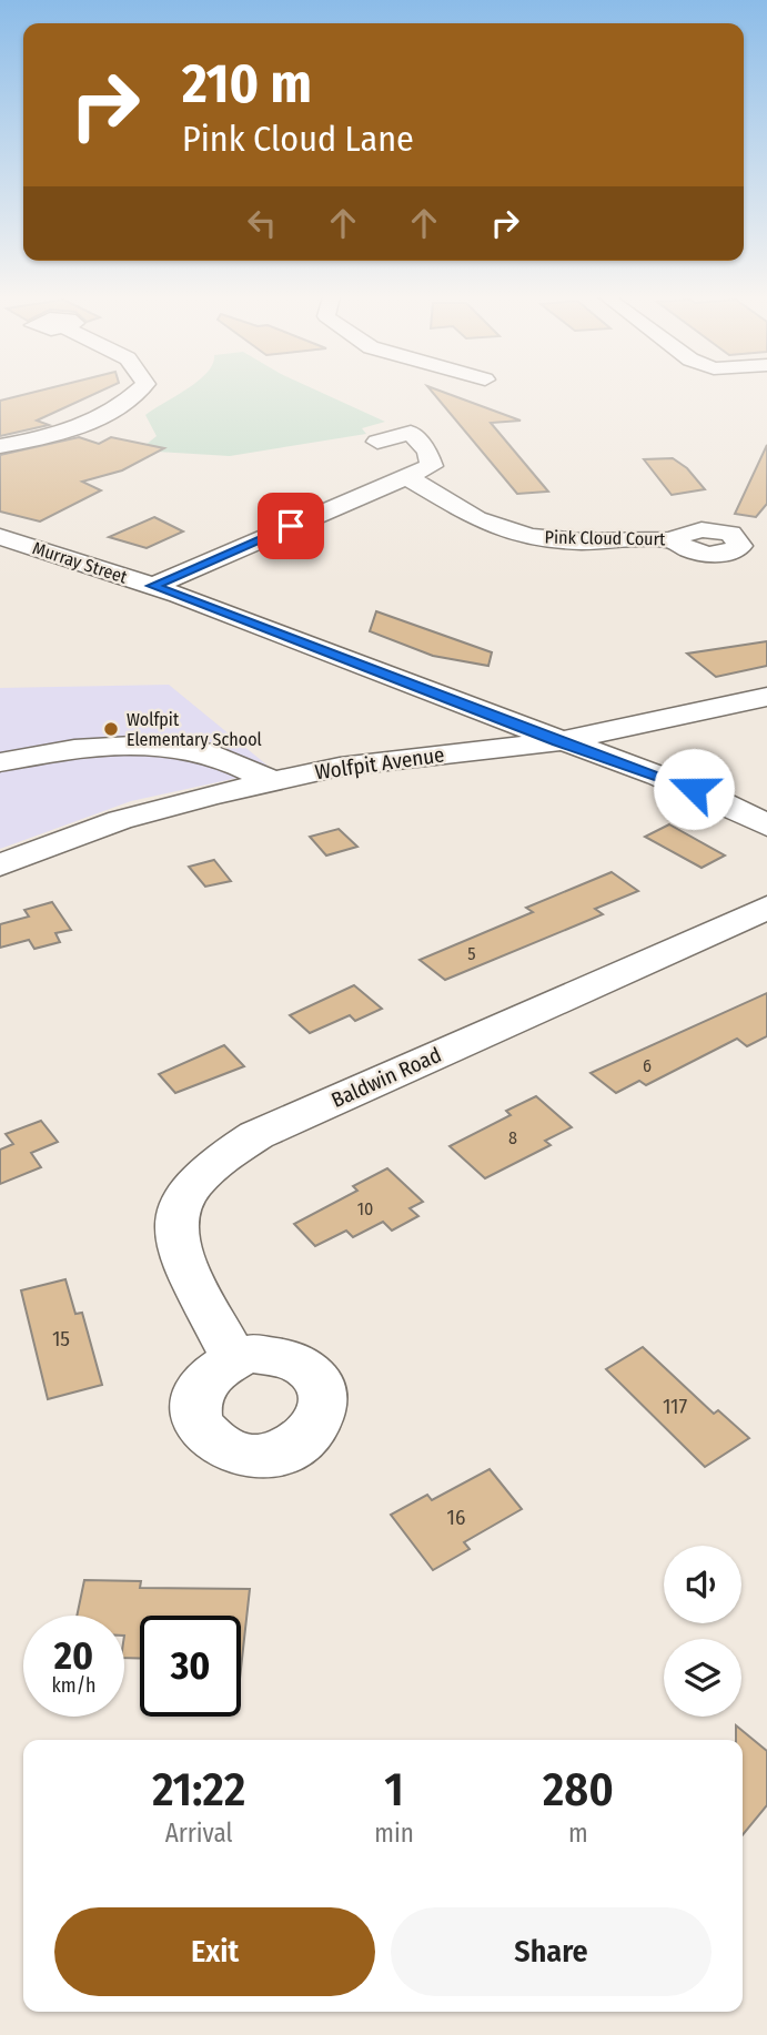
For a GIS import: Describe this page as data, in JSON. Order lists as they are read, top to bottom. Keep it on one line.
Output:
{"streets":{"street":["Pink Cloud Court","Murray Street","Wolfpit Avenue","Baldwin Road"]},"crossings":[["Murray Street","Wolfpit Avenue"]],"places":["Wolfpit Elementary School"],"house_numbers":["5","6","8","10","15","117","16"],"page":{"turn":["210 m","Pink Cloud Lane"],"speed":"20 km/h","limit":"30","eta":["21:22","Arrival","1","min","280","m"],"buttons":["Exit","Share"]}}
